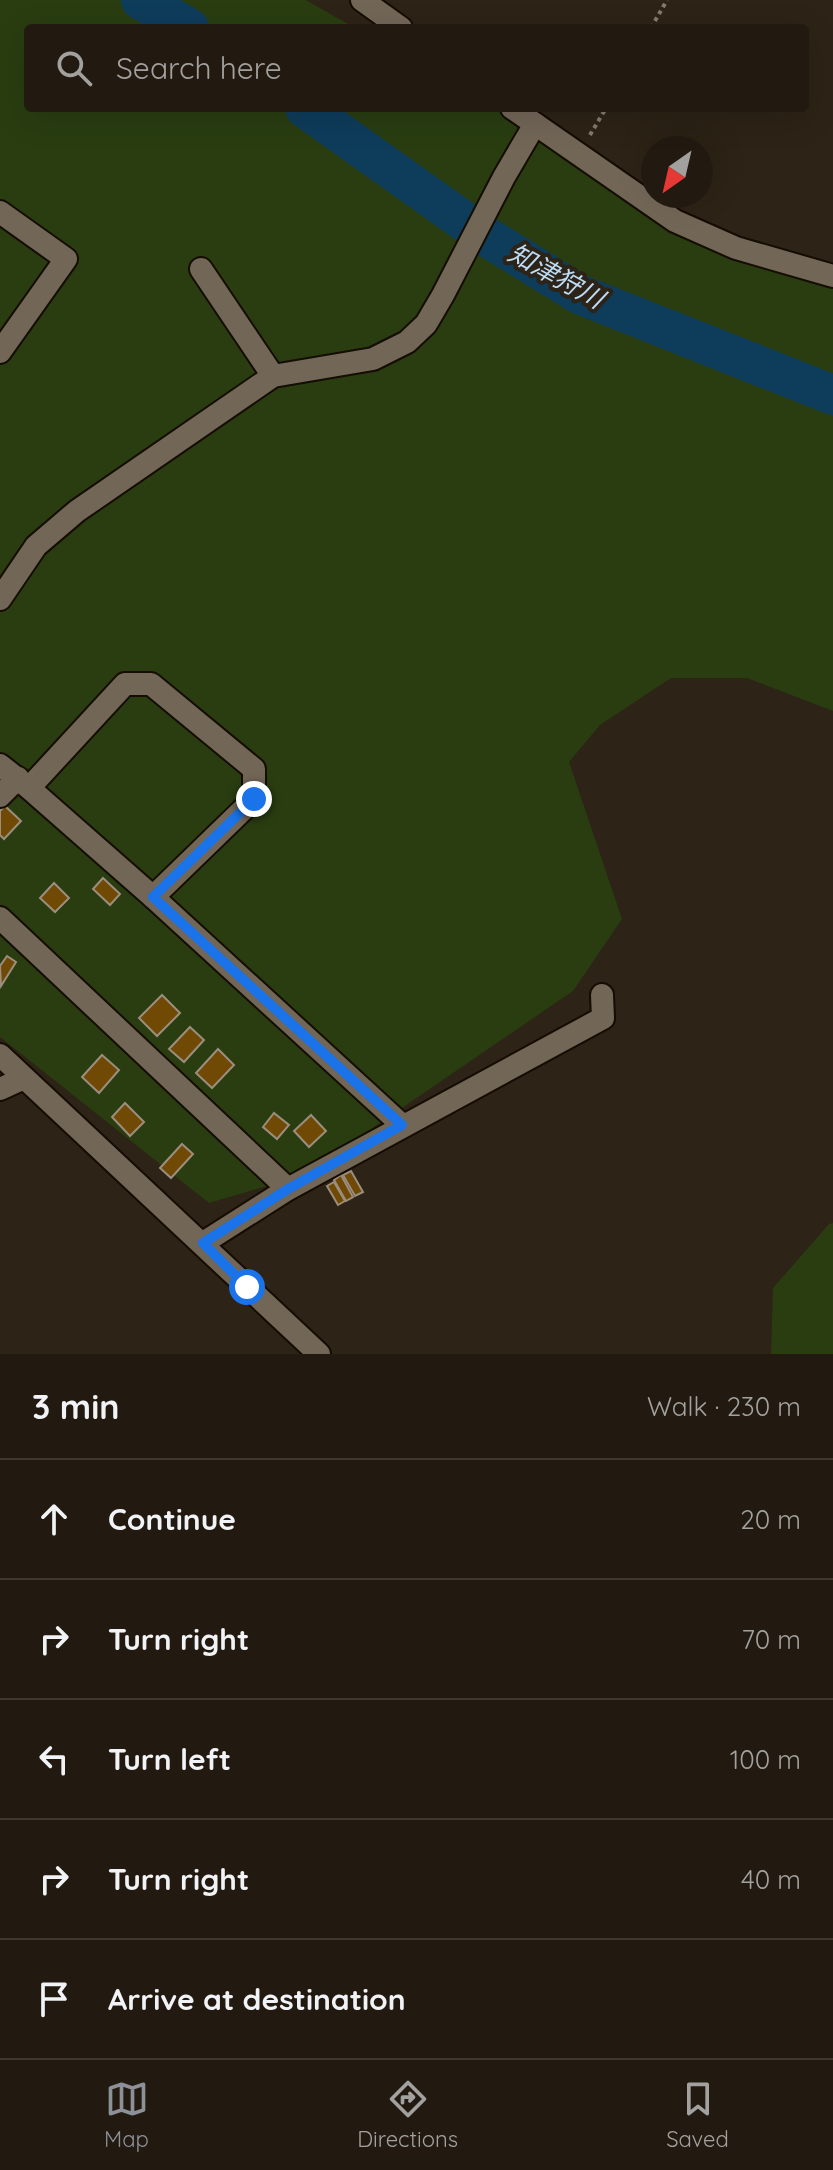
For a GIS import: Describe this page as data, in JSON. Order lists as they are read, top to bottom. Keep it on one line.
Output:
{"water":["知津狩川"],"north":"bottom left","page":{"search":"Search here","heading":["3 min","Walk · 230 m"],"list":[["Continue","20 m"],["Turn right","70 m"],["Turn left","100 m"],["Turn right","40 m"],"Arrive at destination"],"nav":["Map","Directions","Saved"]}}
